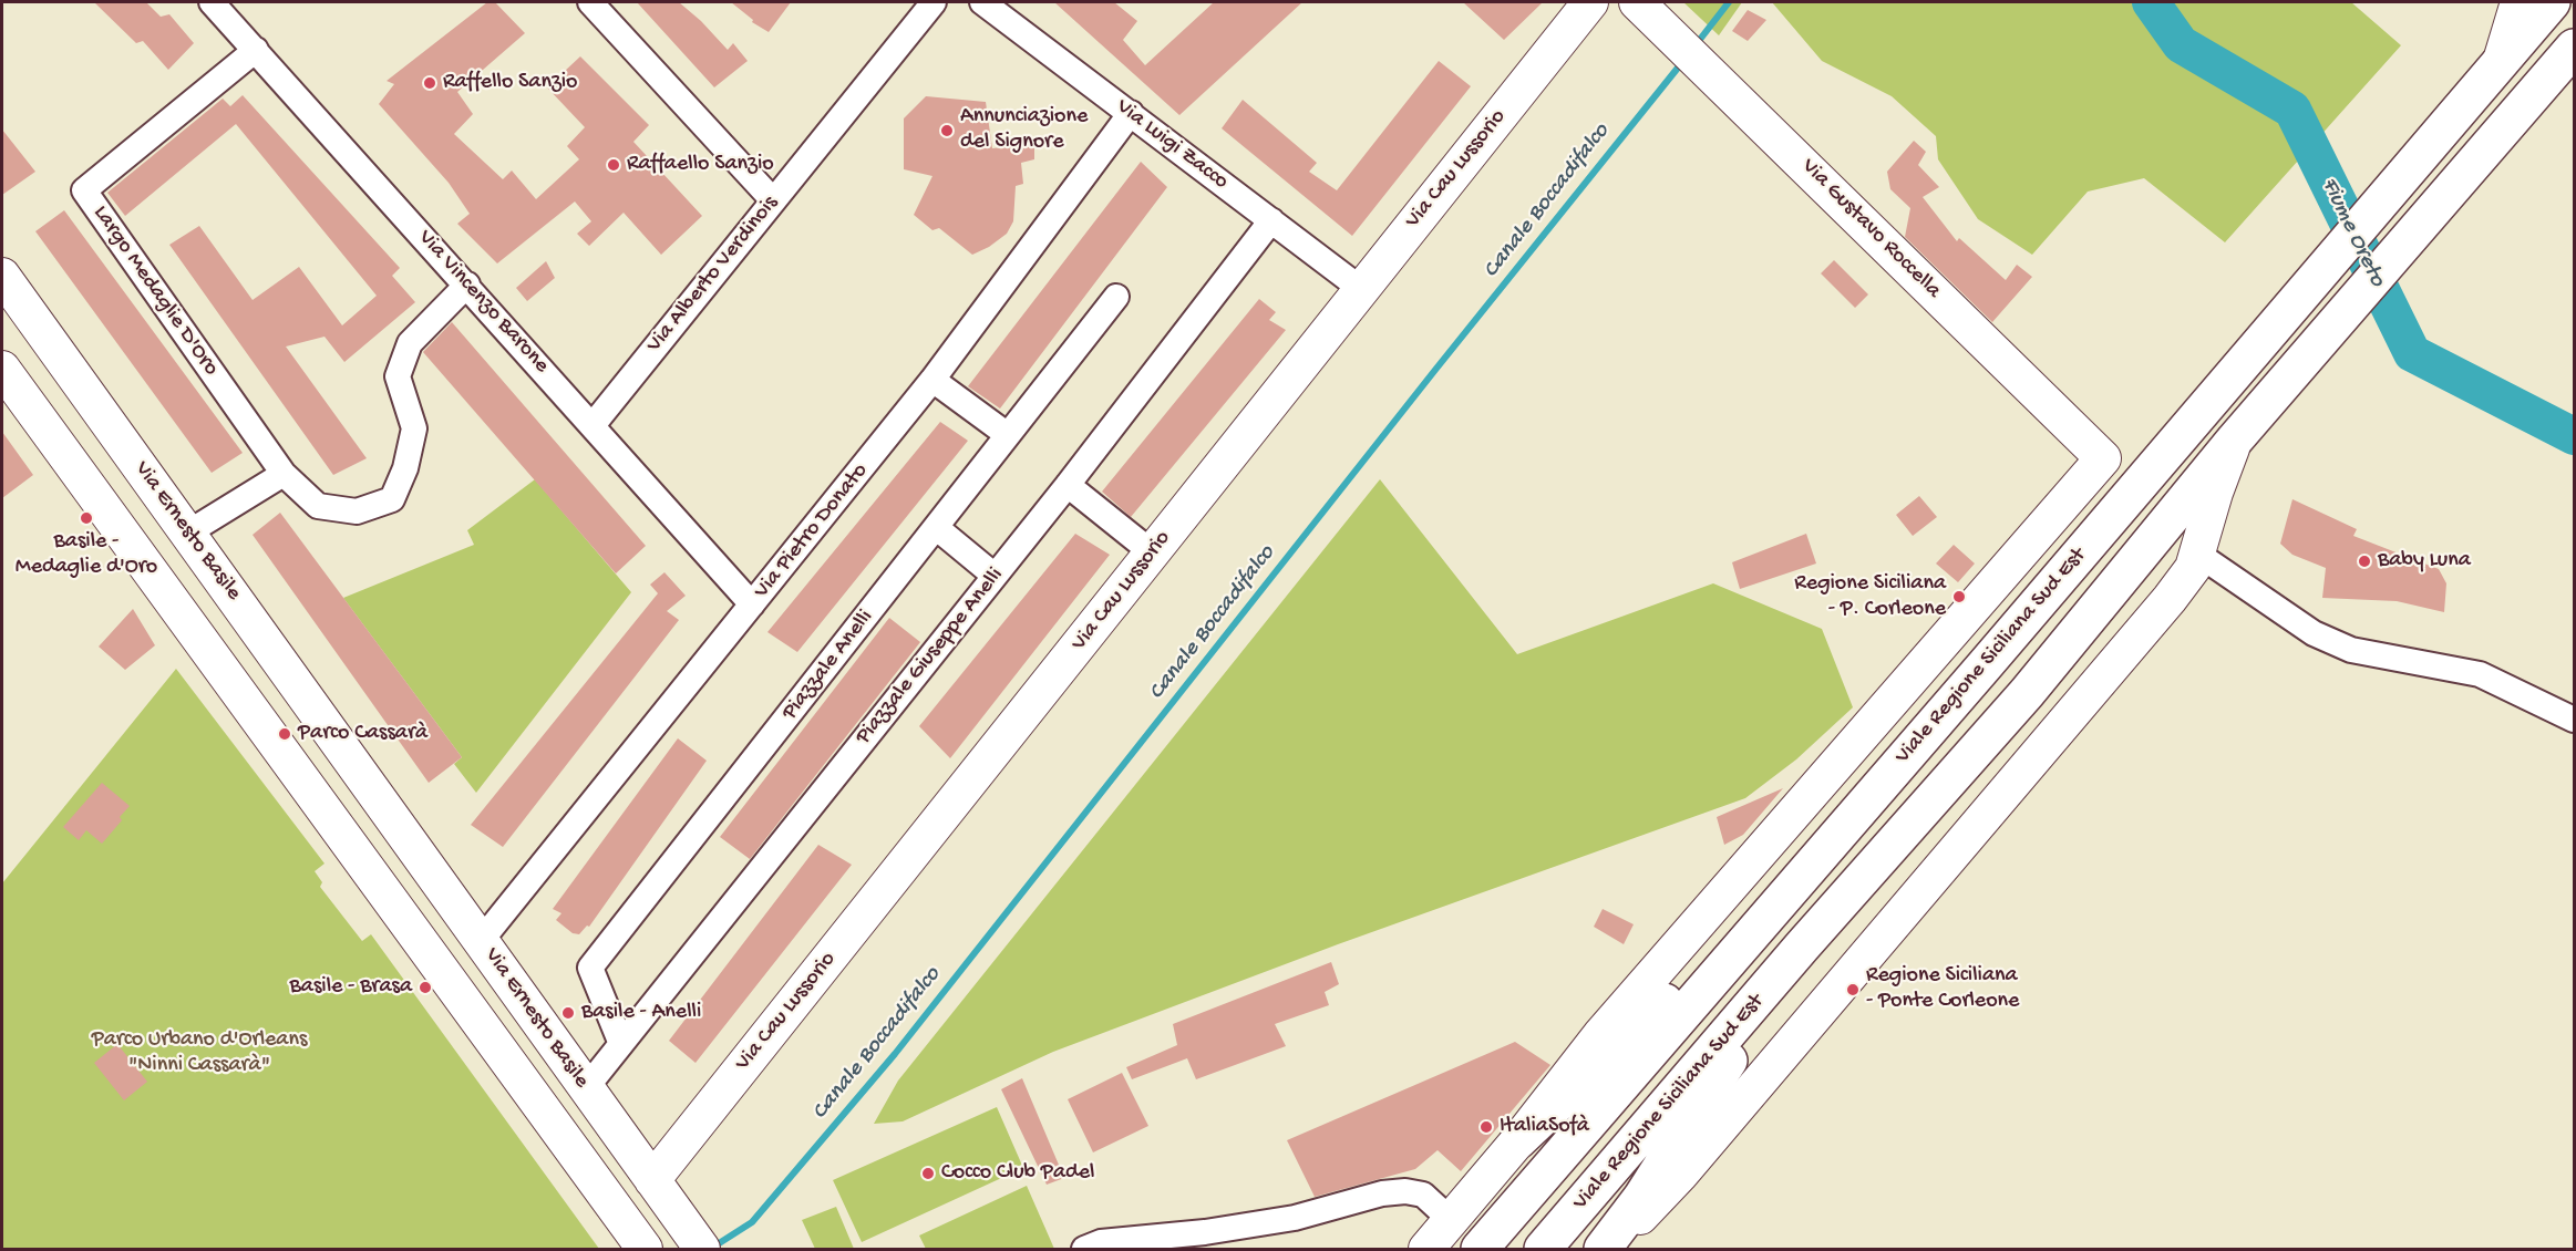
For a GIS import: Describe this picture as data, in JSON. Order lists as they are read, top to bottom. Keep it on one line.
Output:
{"streets":{"main road":["Viale Regione Siciliana Sud Est"],"street":["Via Luigi Zacco","Via Cau Lussorio","Via Gustavo Roccella","Via Alberto Verdinois","Largo Medaglie D'Oro","Via Vincenzo Barone","Via Ernesto Basile","Via Pietro Donato","Piazzale Giuseppe Anelli","Piazzale Anelli"]},"crossings":[["Via Luigi Zacco","Via Cau Lussorio"],["Via Luigi Zacco","Via Pietro Donato"],["Via Luigi Zacco","Piazzale Giuseppe Anelli"],["Via Cau Lussorio","Via Ernesto Basile"],["Via Alberto Verdinois","Via Vincenzo Barone"],["Largo Medaglie D'Oro","Via Vincenzo Barone"],["Via Vincenzo Barone","Via Pietro Donato"],["Via Ernesto Basile","Via Pietro Donato"],["Via Ernesto Basile","Piazzale Giuseppe Anelli"],["Piazzale Giuseppe Anelli","Piazzale Anelli"]],"water":["Canale Boccadifalco","Fiume Oreto"],"parks":["Parco Urbano d'Orleans \"Ninni Cassarà\""],"places":["Raffello Sanzio","Annunciazione del Signore","Raffaello Sanzio","Basile - Medaglie d'Oro","Baby Luna","Regione Siciliana - P. Corleone","Parco Cassarà","Basile - Brasa","Regione Siciliana - Ponte Corleone","Basile - Anelli","ItaliaSofà","Cocco Club Padel"]}
